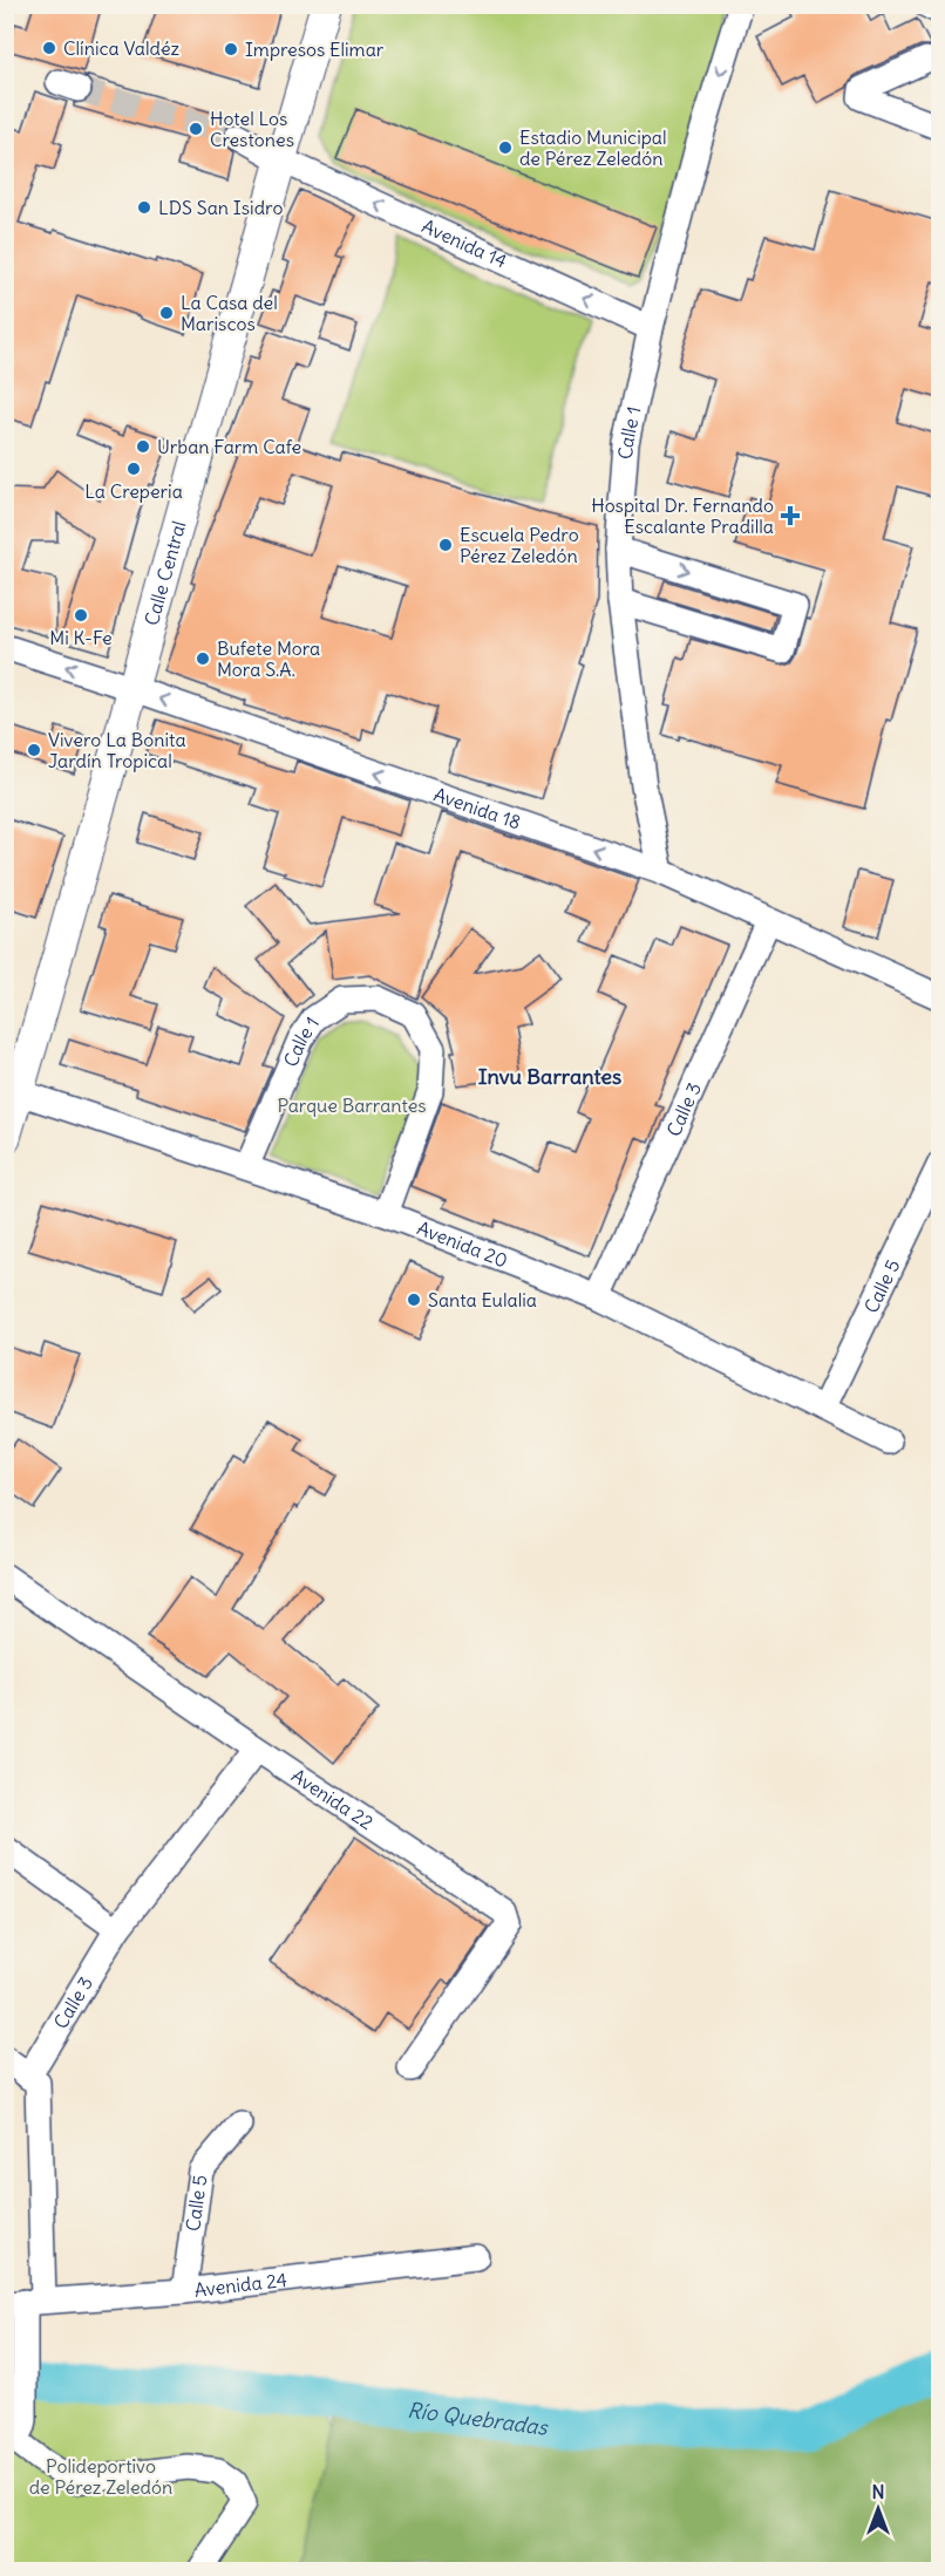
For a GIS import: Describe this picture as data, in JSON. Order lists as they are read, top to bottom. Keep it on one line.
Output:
{"streets":{"main road":["Calle Central"],"street":["Avenida 14","Calle 1","Avenida 18","Calle 3","Avenida 20","Calle 5","Avenida 22","Avenida 24"]},"crossings":[["Avenida 14","Calle 1"],["Avenida 14","Calle Central"],["Calle 1","Avenida 18"],["Calle 1","Avenida 20"],["Calle Central","Avenida 18"],["Calle Central","Avenida 20"],["Avenida 18","Calle 3"],["Calle 3","Avenida 20"],["Calle 3","Avenida 22"],["Avenida 20","Calle 5"],["Calle 5","Avenida 24"]],"one_way":["Avenida 14","Avenida 18"],"districts":["Invu Barrantes"],"water":["Río Quebradas"],"parks":["Parque Barrantes","Polideportivo de Pérez Zeledón"],"places":{"other":["Clínica Valdéz","Impresos Elimar","Hotel Los Crestones","Estadio Municipal de Pérez Zeledón","LDS San Isidro","La Casa del Mariscos","Urban Farm Cafe","La Creperia","Escuela Pedro Pérez Zeledón","Mi K-Fe","Bufete Mora Mora S.A.","Vivero La Bonita Jardín Tropical","Santa Eulalia"],"health":["Hospital Dr. Fernando Escalante Pradilla"]},"north":"top"}
